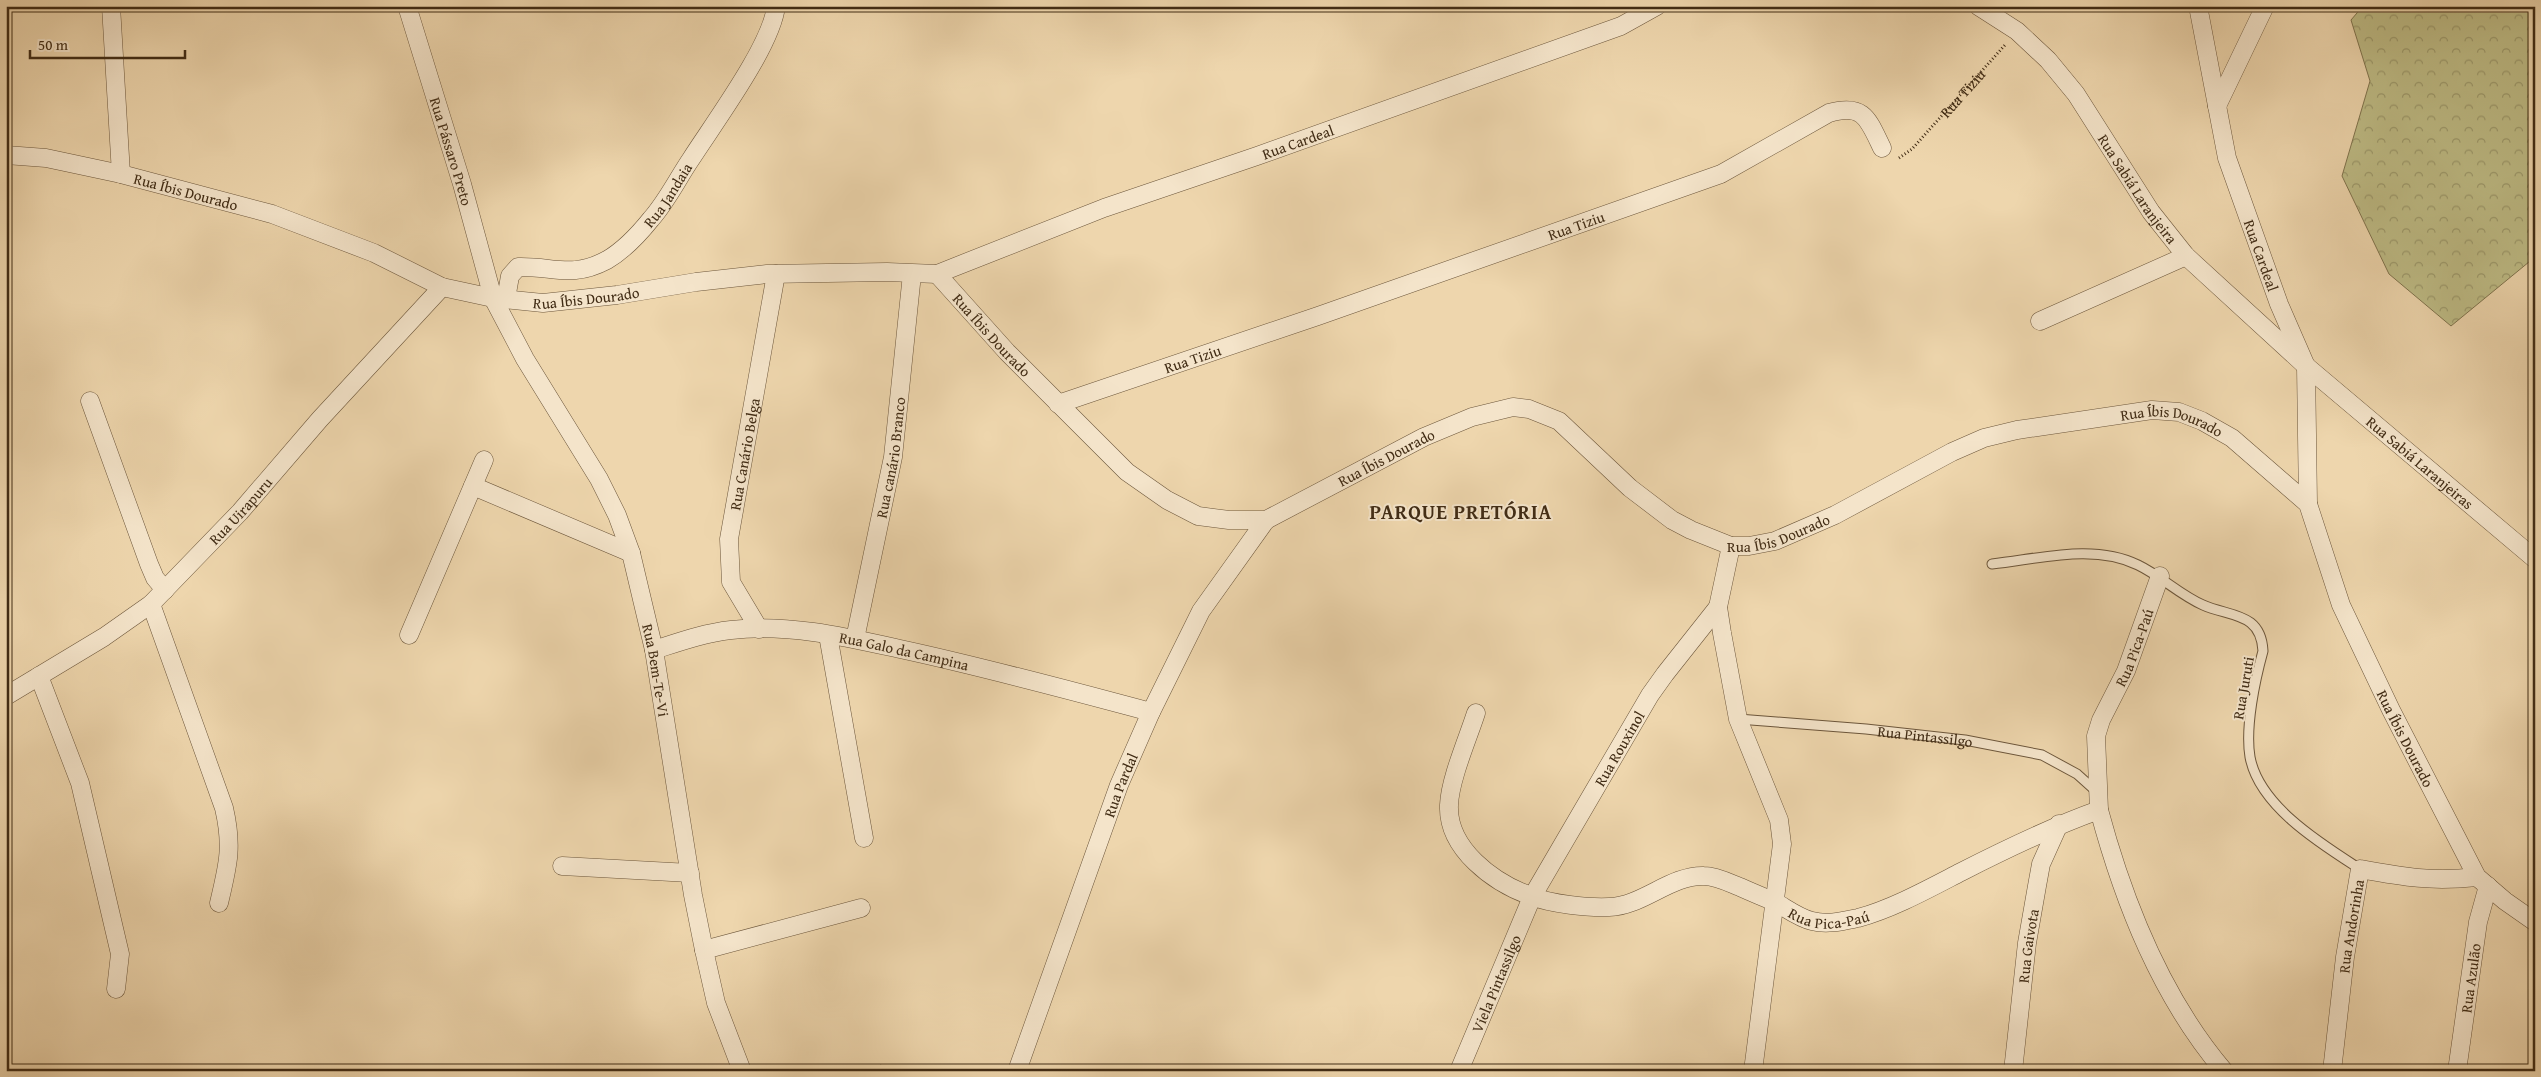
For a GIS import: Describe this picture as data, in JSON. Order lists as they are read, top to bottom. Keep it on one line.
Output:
{"streets":{"street":["Rua Tiziu","Rua Cardeal","Rua Pássaro Preto","Rua Sabiá Laranjeira","Rua Íbis Dourado","Rua Jandaia","Rua Canário Belga","Rua canário Branco","Rua Sabiá Laranjeiras","Rua Uirapuru","Rua Pica-Paú","Rua Galo da Campina","Rua Bem-Te-Vi","Rua Rouxinol","Rua Pardal","Rua Andorinha","Rua Gaivota","Rua Azulão","Viela Pintassilgo"],"lane":["Rua Juruti","Rua Pintassilgo"]},"crossings":[["Rua Tiziu","Rua Sabiá Laranjeira"],["Rua Tiziu","Rua Íbis Dourado"],["Rua Cardeal","Rua Sabiá Laranjeira"],["Rua Cardeal","Rua Íbis Dourado"],["Rua Cardeal","Rua Sabiá Laranjeiras"],["Rua Pássaro Preto","Rua Íbis Dourado"],["Rua Pássaro Preto","Rua Jandaia"],["Rua Pássaro Preto","Rua Bem-Te-Vi"],["Rua Sabiá Laranjeira","Rua Sabiá Laranjeiras"],["Rua Íbis Dourado","Rua Jandaia"],["Rua Íbis Dourado","Rua Canário Belga"],["Rua Íbis Dourado","Rua canário Branco"],["Rua Íbis Dourado","Rua Uirapuru"],["Rua Íbis Dourado","Rua Bem-Te-Vi"],["Rua Íbis Dourado","Rua Pardal"],["Rua Íbis Dourado","Rua Andorinha"],["Rua Íbis Dourado","Rua Azulão"],["Rua Jandaia","Rua Bem-Te-Vi"],["Rua Canário Belga","Rua Galo da Campina"],["Rua canário Branco","Rua Galo da Campina"],["Rua Pica-Paú","Rua Juruti"],["Rua Pica-Paú","Rua Pintassilgo"],["Rua Pica-Paú","Rua Rouxinol"],["Rua Pica-Paú","Rua Gaivota"],["Rua Pica-Paú","Viela Pintassilgo"],["Rua Galo da Campina","Rua Bem-Te-Vi"],["Rua Galo da Campina","Rua Pardal"],["Rua Juruti","Rua Andorinha"],["Rua Rouxinol","Viela Pintassilgo"],["Rua Andorinha","Rua Azulão"]],"districts":["PARQUE PRETÓRIA"],"scale_bar":"50 m"}
